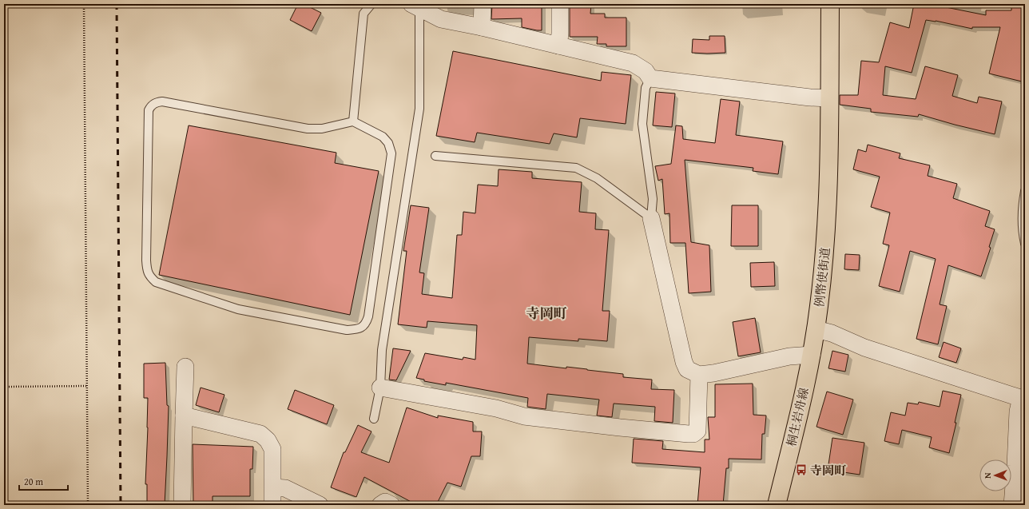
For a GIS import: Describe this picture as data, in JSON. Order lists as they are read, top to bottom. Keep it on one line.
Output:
{"streets":{"main road":["例幣使街道","桐生岩舟線"]},"crossings":[["例幣使街道","桐生岩舟線"]],"districts":["寺岡町"],"places":{"bus stop":["寺岡町"]},"scale_bar":"20 m","north":"left"}
